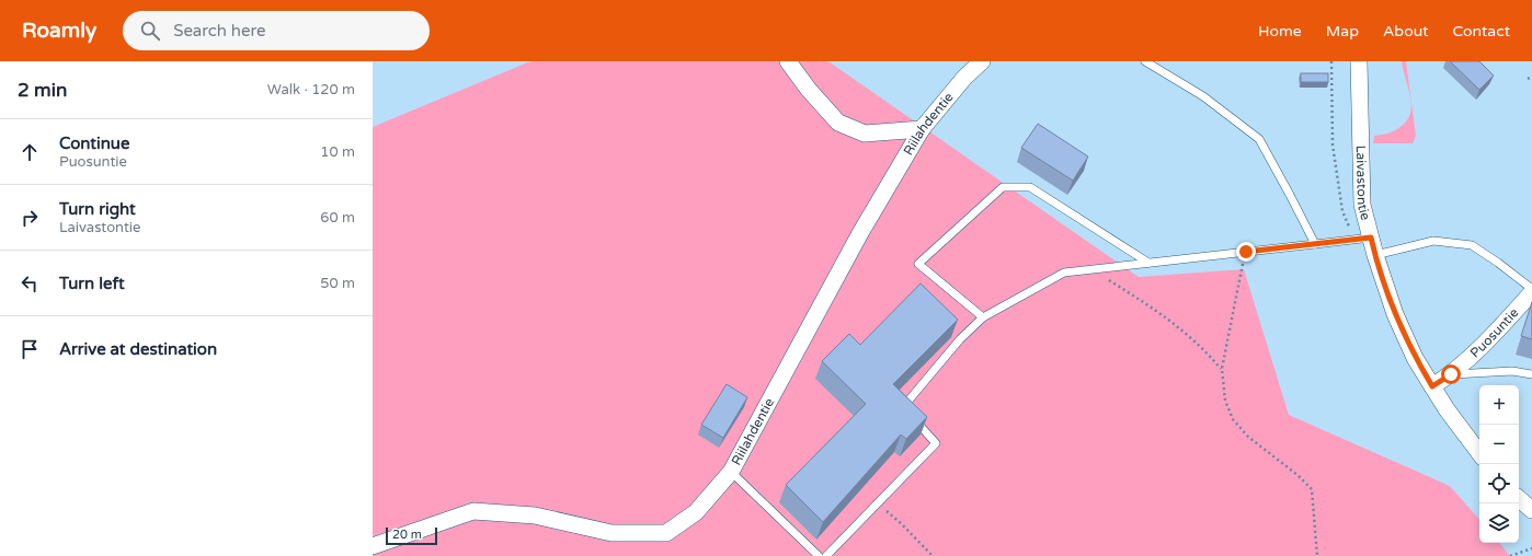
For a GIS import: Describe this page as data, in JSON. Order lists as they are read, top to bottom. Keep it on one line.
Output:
{"streets":{"street":["Riilahdentie","Laivastontie","Puosuntie"]},"crossings":[["Laivastontie","Puosuntie"]],"scale_bar":"20 m","page":{"header":"Roamly","search":"Search here","nav":["Home","Map","About","Contact"],"heading":["2 min","Walk · 120 m"],"list":[["Continue","Puosuntie","10 m"],["Turn right","Laivastontie","60 m"],["Turn left","50 m"],"Arrive at destination"],"map_buttons":["+","−"],"scale":"20 m"}}
